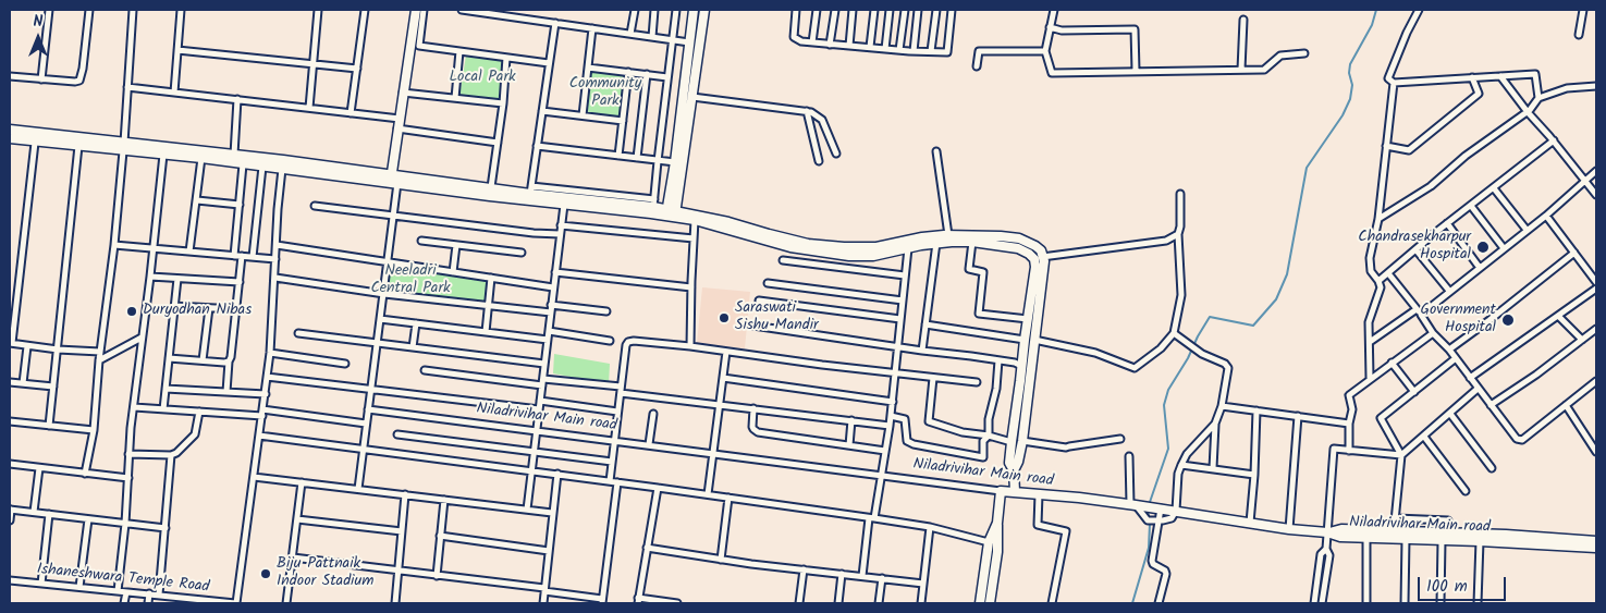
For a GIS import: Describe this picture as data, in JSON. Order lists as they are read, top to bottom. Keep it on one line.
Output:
{"streets":{"street":["Niladrivihar Main road","Ishaneshwara Temple Road"]},"parks":["Local Park","Community Park","Neeladri Central Park"],"places":["Chandrasekharpur Hospital","Duryodhan Nibas","Saraswati Sishu Mandir","Government Hospital","Biju Pattnaik Indoor Stadium"],"scale_bar":"100 m","north":"top"}
